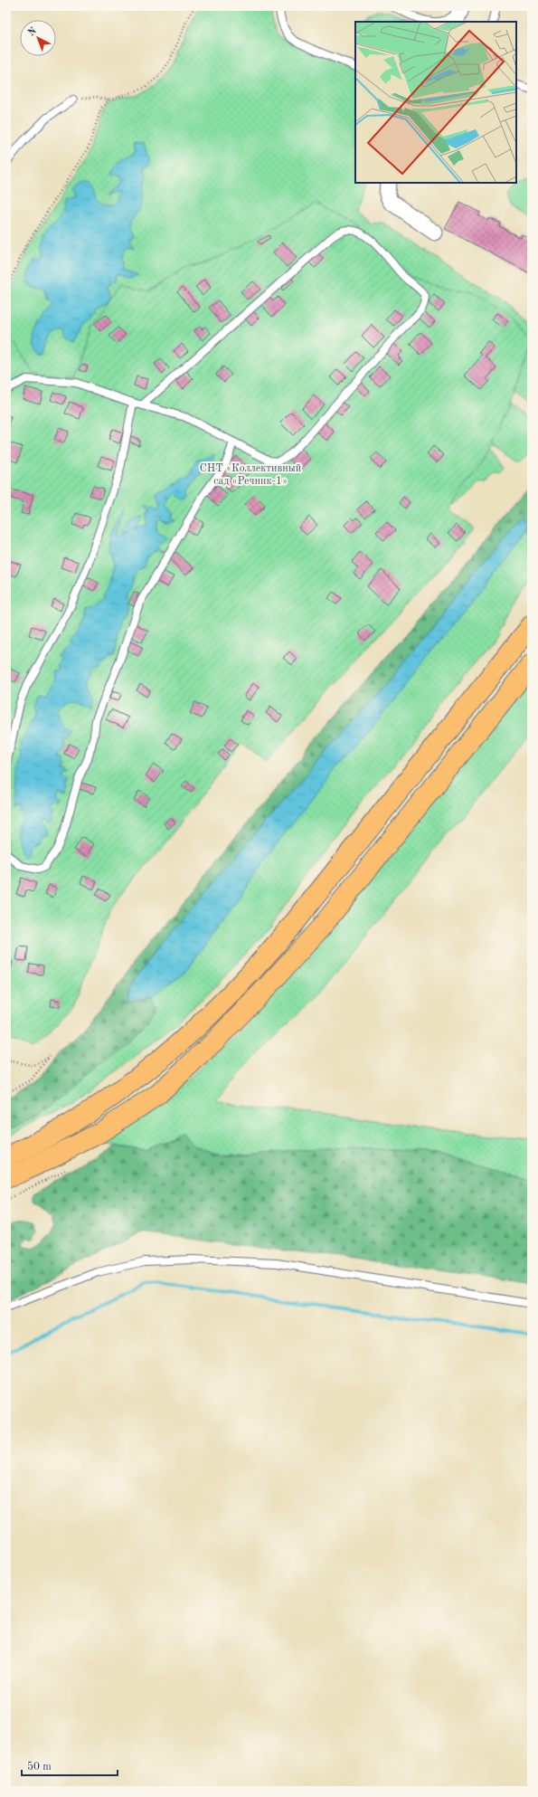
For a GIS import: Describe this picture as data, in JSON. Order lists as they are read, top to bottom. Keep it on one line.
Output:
{"parks":["СНТ «Коллективный сад «Речник-1»"],"scale_bar":"50 m","north":"top left"}
